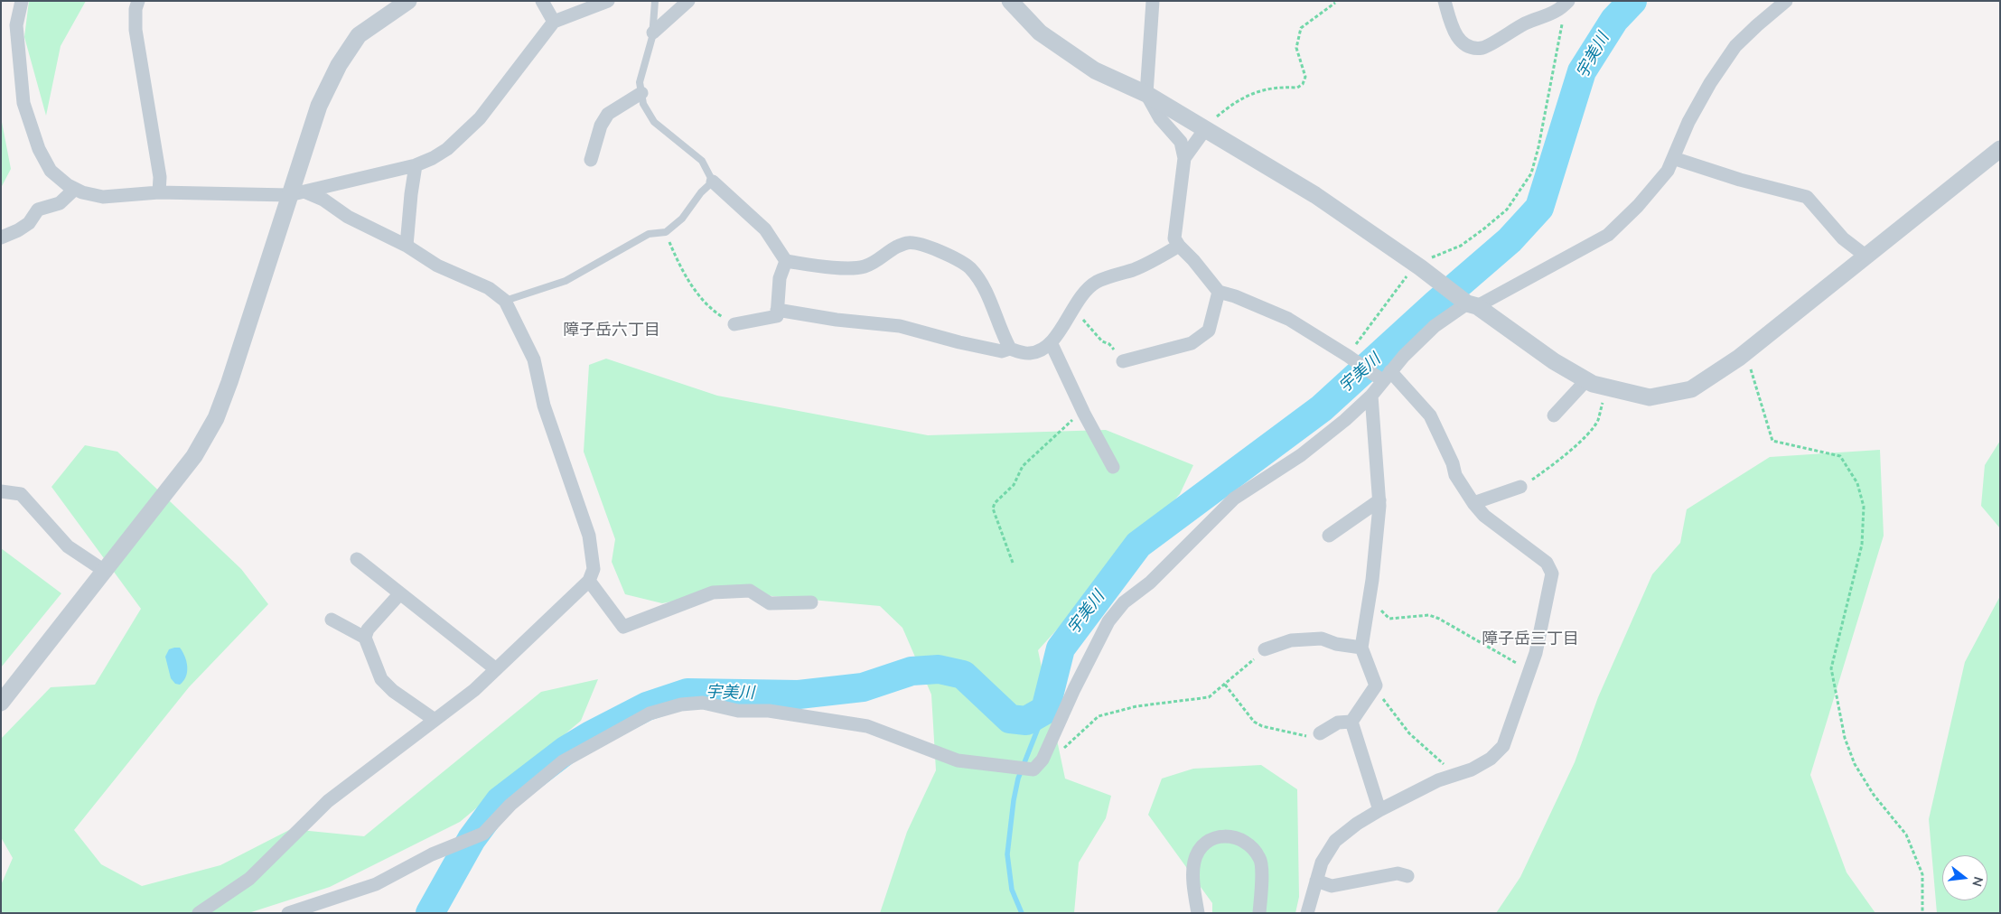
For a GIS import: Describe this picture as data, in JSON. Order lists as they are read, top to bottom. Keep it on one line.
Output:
{"districts":["障子岳六丁目","障子岳三丁目"],"water":["宇美川"],"north":"right"}
